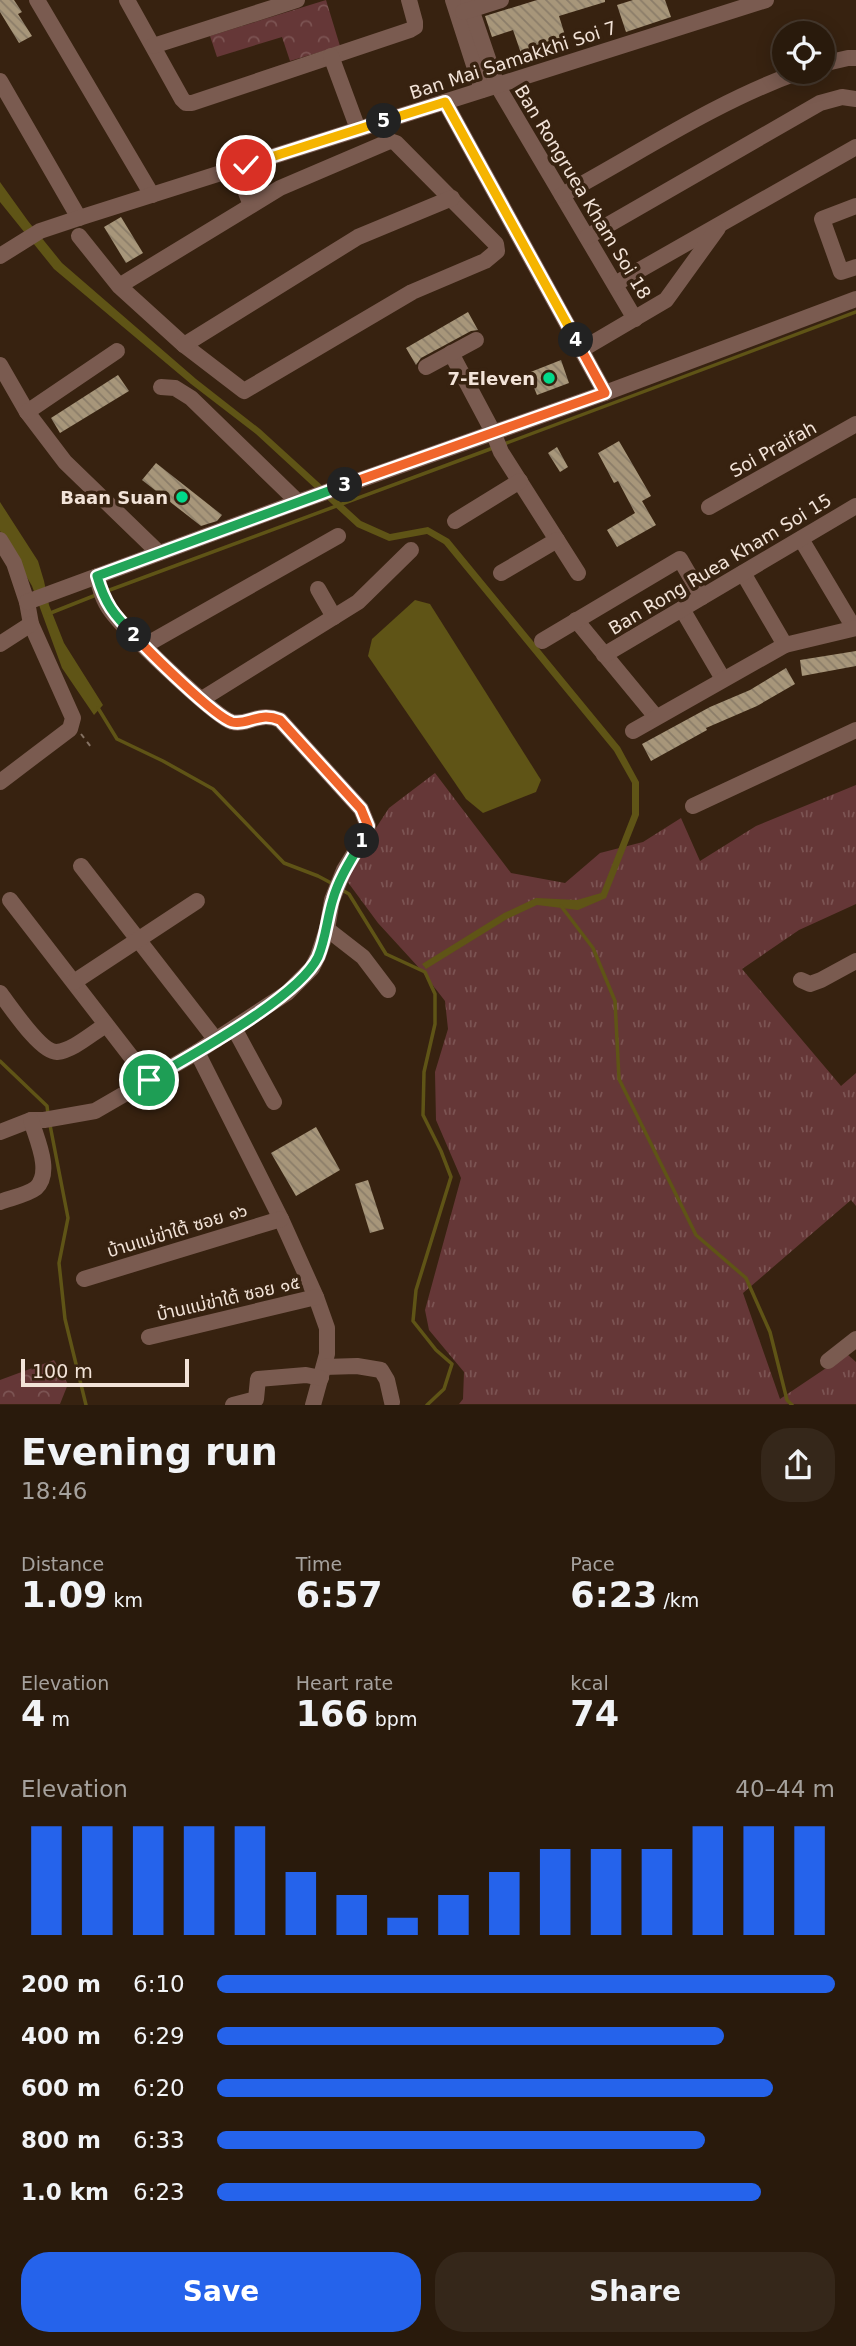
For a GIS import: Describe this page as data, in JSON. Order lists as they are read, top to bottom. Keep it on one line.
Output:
{"streets":{"street":["Ban Mai Samakkhi Soi 7","Ban Rongruea Kham Soi 18","Soi Praifah","Ban Rong Ruea Kham Soi 15","บ้านแม่ข่าใต้ ซอย ๑๖","บ้านแม่ข่าใต้ ซอย ๑๕"]},"crossings":[["Ban Mai Samakkhi Soi 7","Ban Rongruea Kham Soi 18"]],"places":["7-Eleven","Baan Suan"],"scale_bar":"100 m","page":{"pins":["5","4","3","2","1"],"scale":"100 m","heading":["Evening run","18:46"],"stats":[["Distance","1.09 km"],["Time","6:57"],["Pace","6:23 /km"],["Elevation","4 m"],["Heart rate","166 bpm"],["kcal","74"]],"chart":["Elevation","40–44 m"],"list":[{"name":"200 m","note":"6:10"},{"name":"400 m","note":"6:29"},{"name":"600 m","note":"6:20"},{"name":"800 m","note":"6:33"},{"name":"1.0 km","note":"6:23"}],"buttons":["Save","Share"]}}
